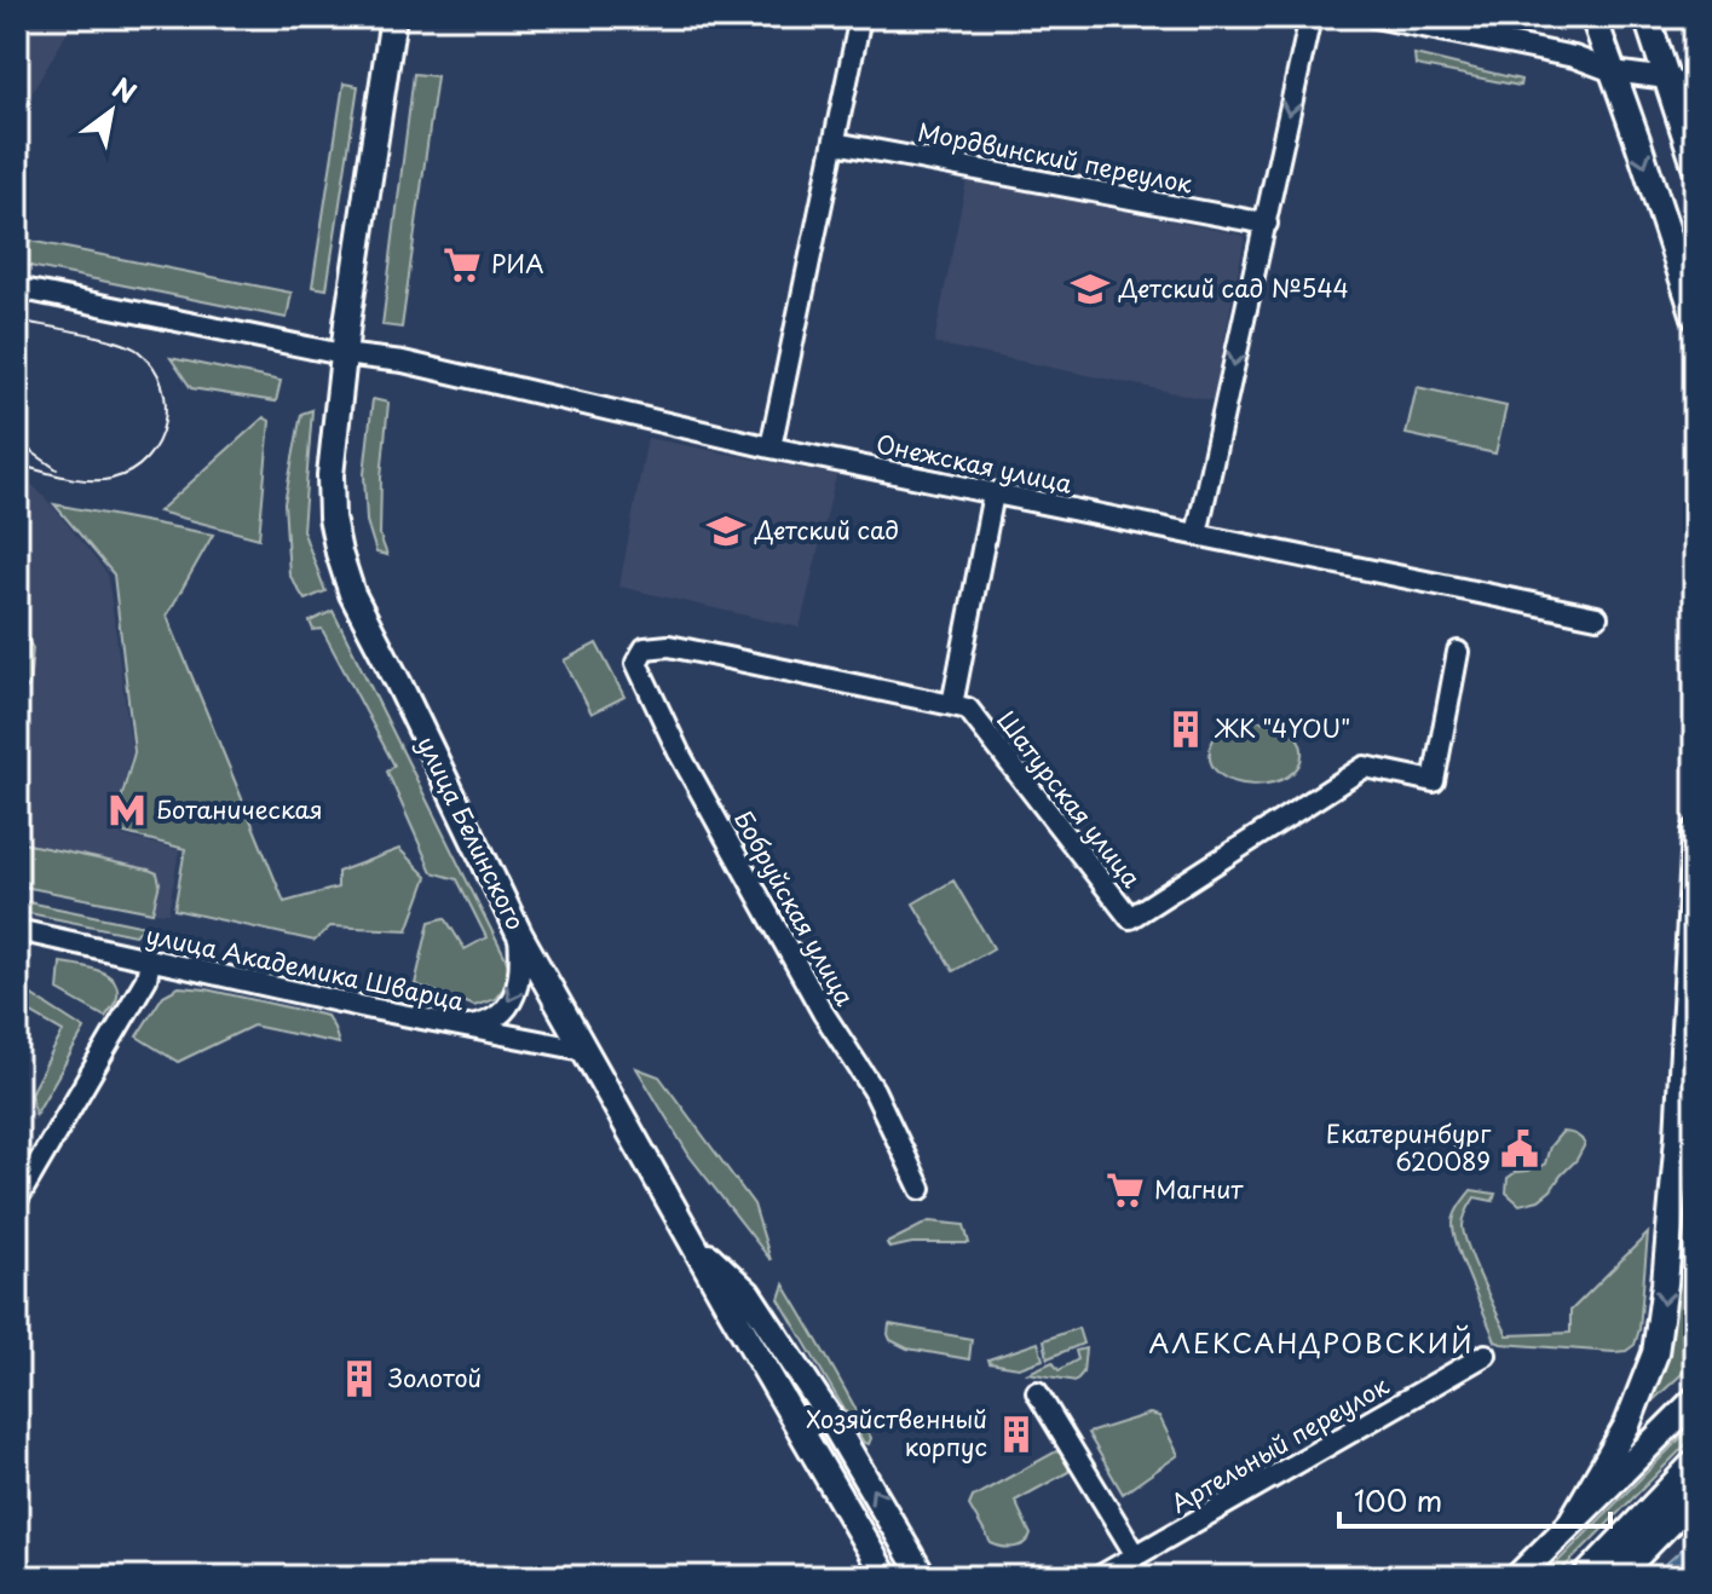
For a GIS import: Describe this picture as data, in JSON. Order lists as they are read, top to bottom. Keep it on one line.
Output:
{"streets":{"main road":["улица Белинского"],"street":["Мордвинский переулок","Онежская улица","Шатурская улица","Бобруйская улица","улица Академика Шварца","Артельный переулок"]},"crossings":[["Онежская улица","улица Белинского"],["Шатурская улица","Бобруйская улица"],["улица Белинского","улица Академика Шварца"]],"districts":["АЛЕКСАНДРОВСКИЙ"],"places":{"supermarket":["РИА","Магнит"],"school or university":["Детский сад №544","Детский сад"],"building":["ЖК \"4YOU\"","Золотой","Хозяйственный корпус"],"metro station":["Ботаническая"],"public building":["Екатеринбург 620089"]},"scale_bar":"100 m","north":"top right"}
